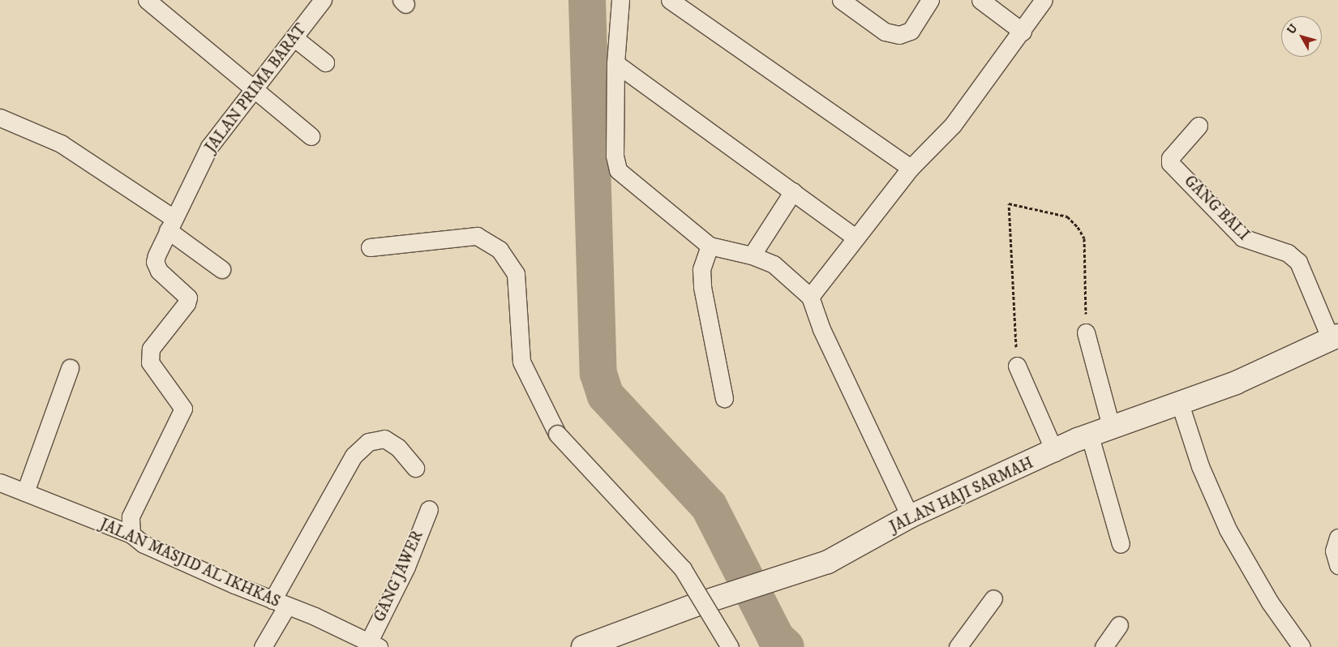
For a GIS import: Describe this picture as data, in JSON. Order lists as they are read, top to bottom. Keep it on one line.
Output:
{"streets":{"street":["JALAN PRIMA BARAT","GANG BALI","JALAN HAJI SARMAH","JALAN MASJID AL IKHKAS","GANG JAWER"]},"crossings":[["JALAN PRIMA BARAT","JALAN MASJID AL IKHKAS"],["GANG BALI","JALAN HAJI SARMAH"],["JALAN MASJID AL IKHKAS","GANG JAWER"]],"north":"top left"}
